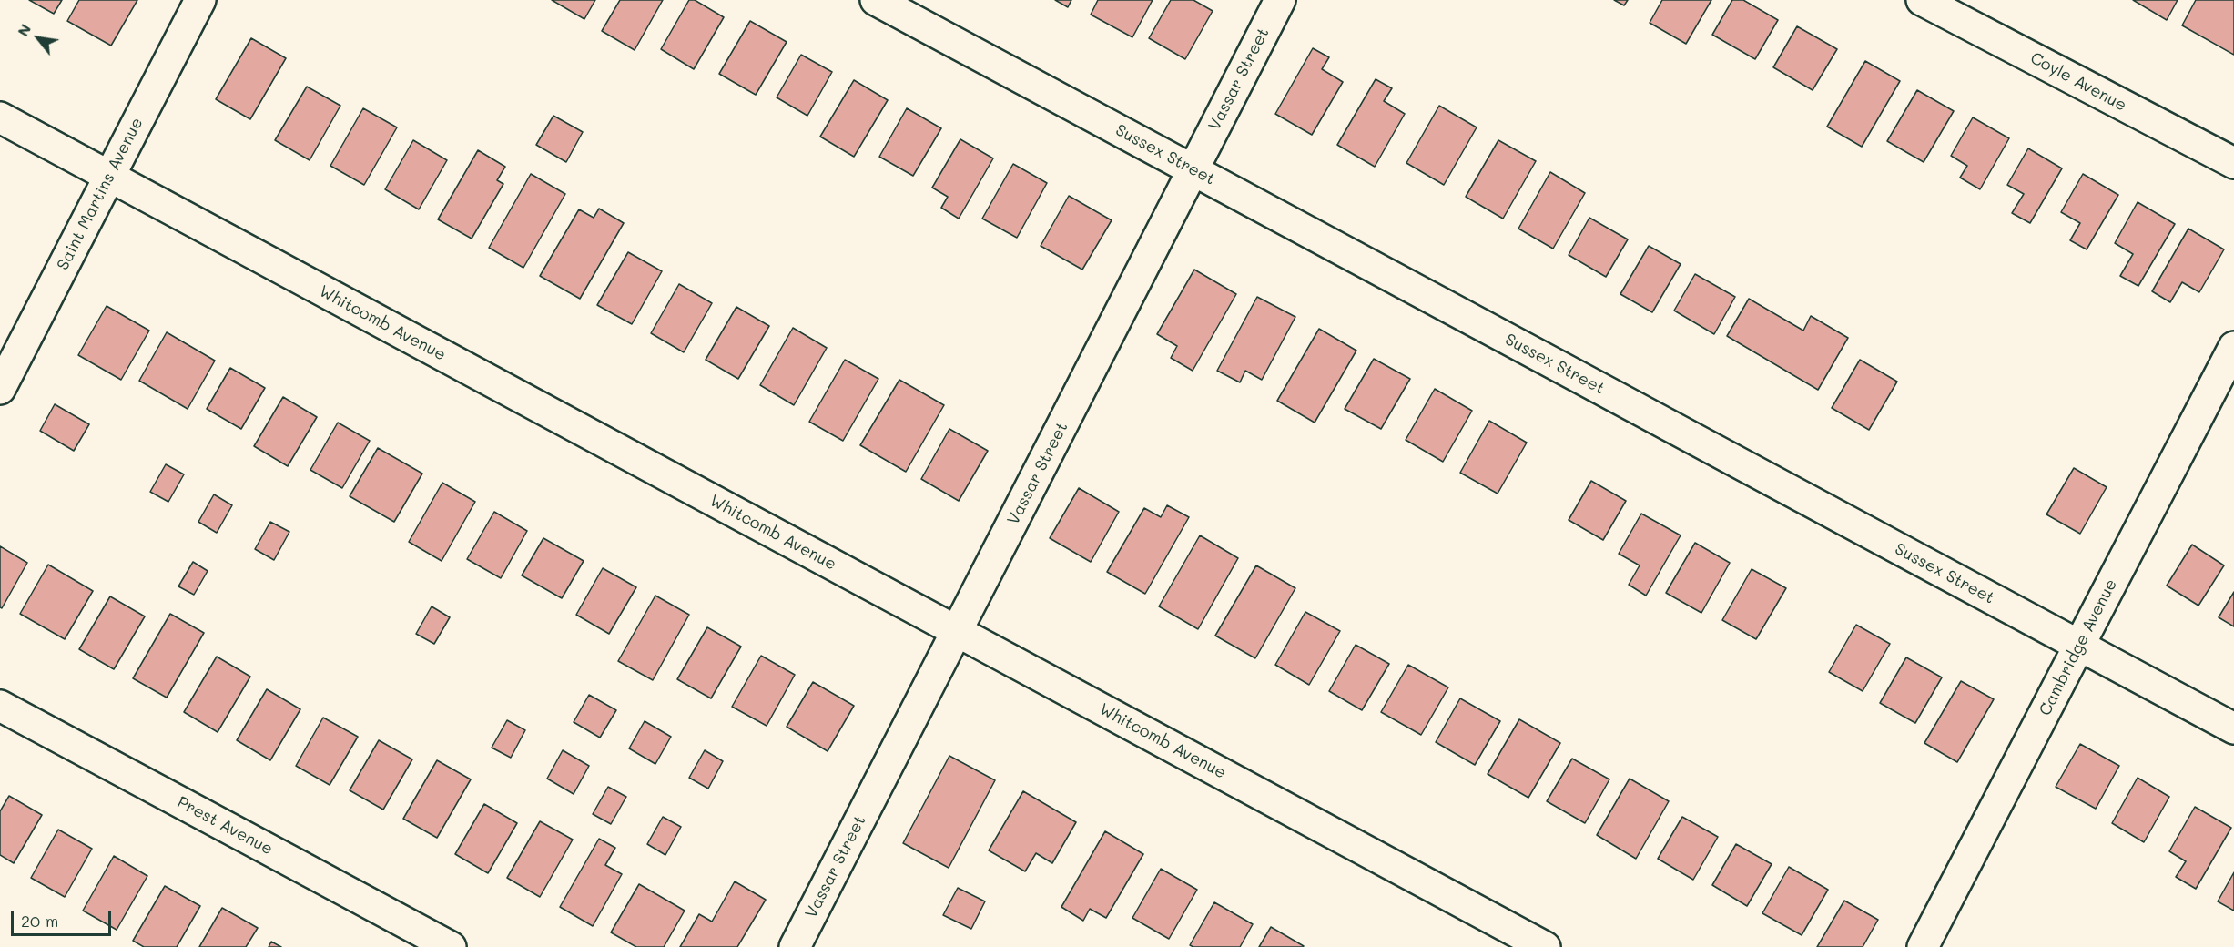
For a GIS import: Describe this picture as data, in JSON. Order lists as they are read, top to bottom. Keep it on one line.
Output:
{"streets":{"street":["Vassar Street","Coyle Avenue","Sussex Street","Saint Martins Avenue","Whitcomb Avenue","Cambridge Avenue","Prest Avenue"]},"crossings":[["Vassar Street","Sussex Street"],["Vassar Street","Whitcomb Avenue"],["Sussex Street","Cambridge Avenue"],["Saint Martins Avenue","Whitcomb Avenue"]],"scale_bar":"20 m","north":"top left"}
